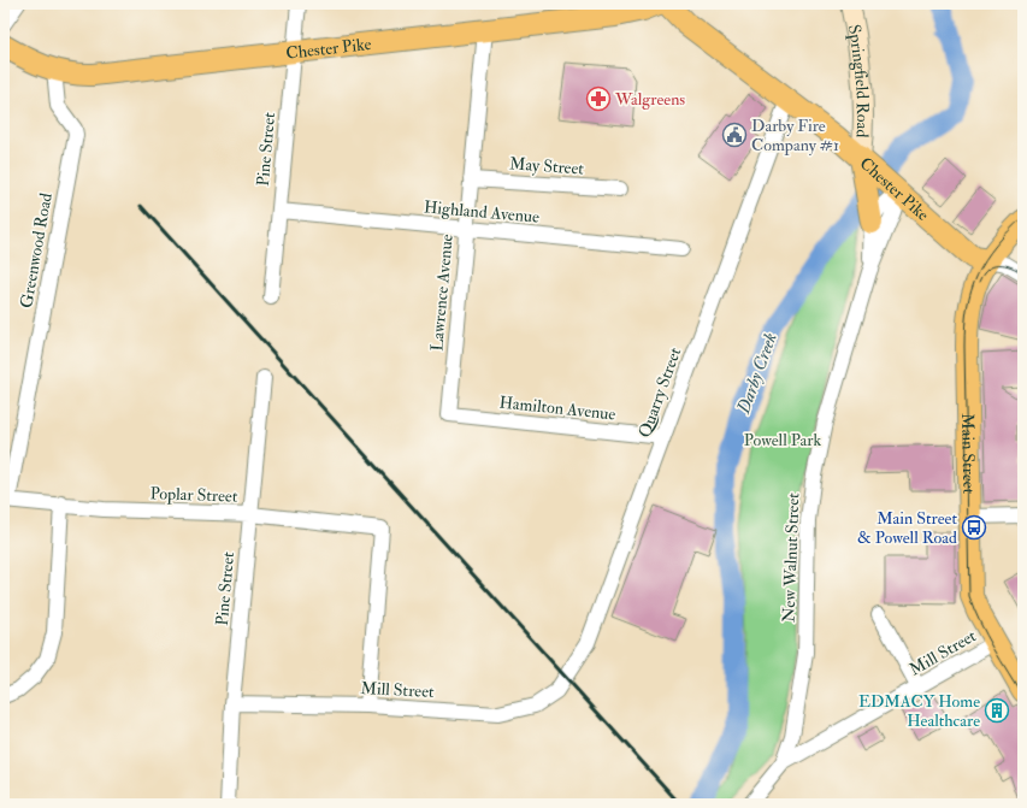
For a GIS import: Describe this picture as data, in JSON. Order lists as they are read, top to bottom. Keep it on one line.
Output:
{"streets":{"main road":["Chester Pike","Main Street"],"street":["Springfield Road","Pine Street","May Street","Highland Avenue","Greenwood Road","Lawrence Avenue","Quarry Street","Hamilton Avenue","Poplar Street","New Walnut Street","Mill Street"]},"crossings":[["Chester Pike","Springfield Road"],["Chester Pike","Pine Street"],["Chester Pike","Greenwood Road"],["Chester Pike","Lawrence Avenue"],["Chester Pike","Quarry Street"],["Chester Pike","Main Street"],["Chester Pike","New Walnut Street"],["Pine Street","Highland Avenue"],["Pine Street","Poplar Street"],["Pine Street","Mill Street"],["May Street","Lawrence Avenue"],["Highland Avenue","Lawrence Avenue"],["Greenwood Road","Poplar Street"],["Lawrence Avenue","Hamilton Avenue"],["Quarry Street","Hamilton Avenue"],["Quarry Street","Mill Street"],["Main Street","Mill Street"],["Poplar Street","Mill Street"],["New Walnut Street","Mill Street"]],"water":["Darby Creek"],"parks":["Powell Park"],"places":{"pharmacy":["Walgreens"],"public building":["Darby Fire Company #1"],"bus stop":["Main Street & Powell Road"],"building":["EDMACY Home Healthcare"]}}
